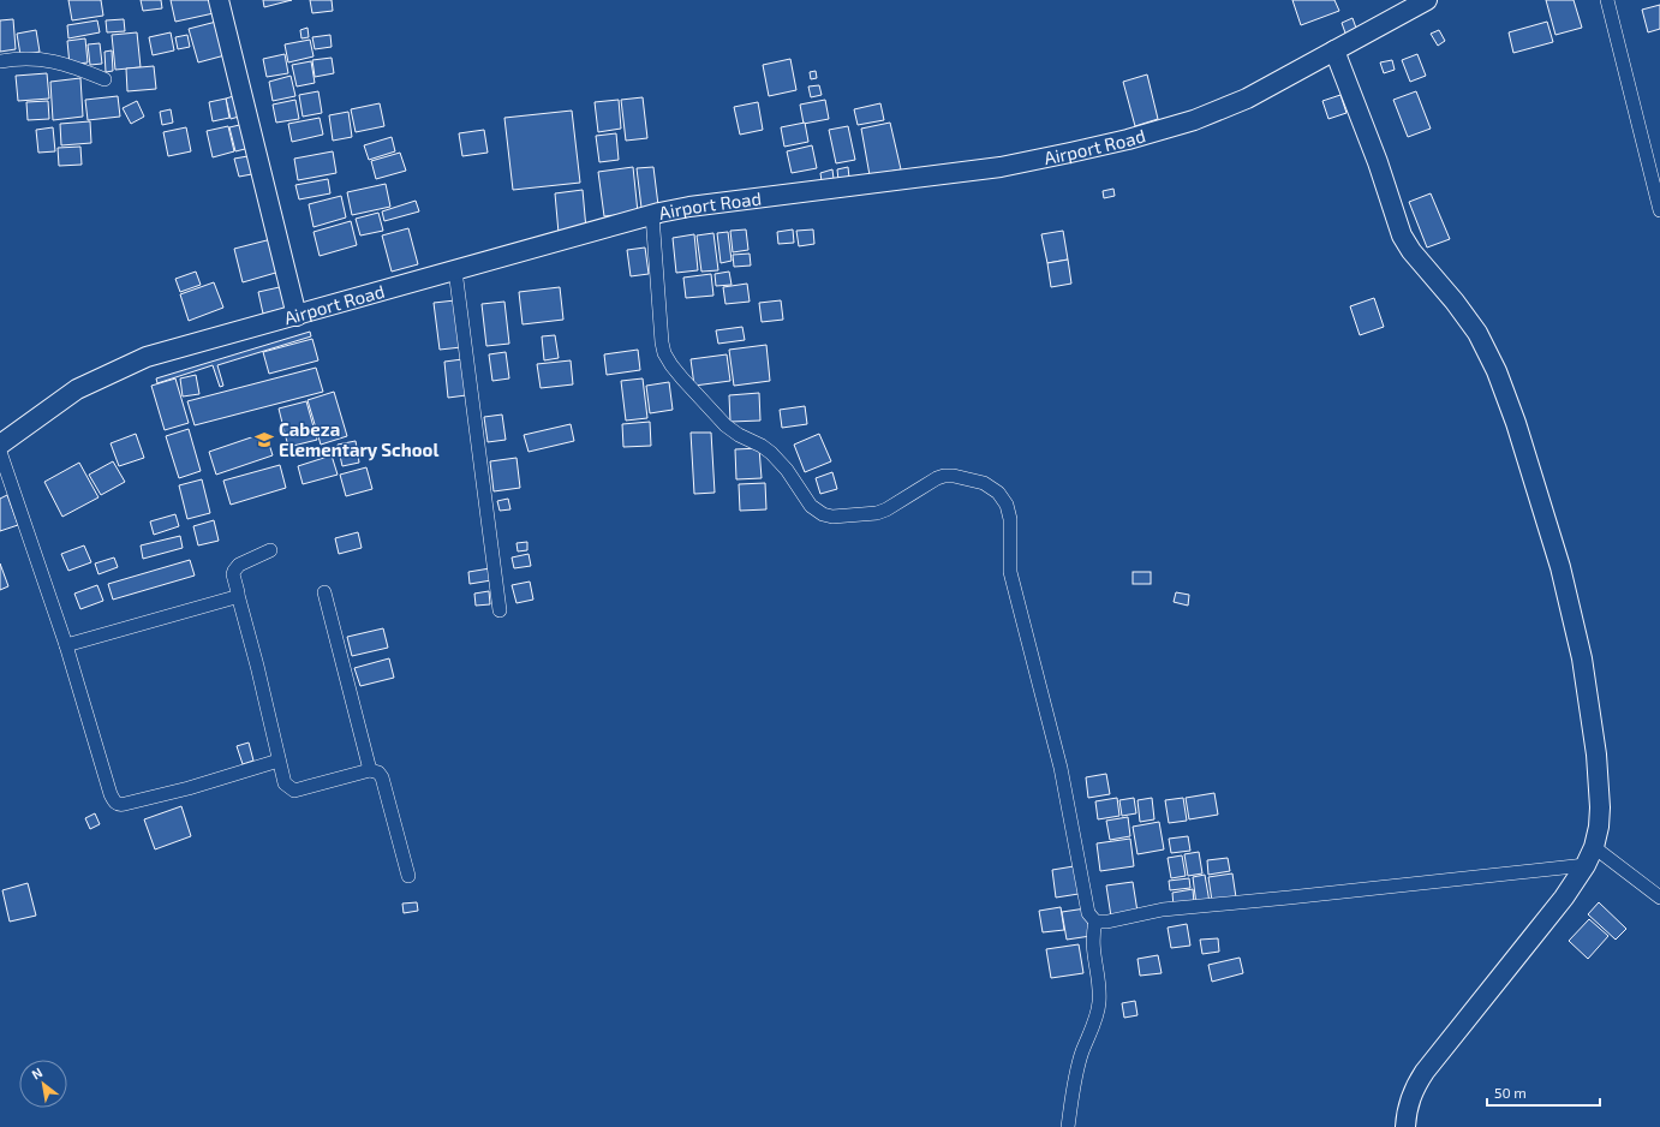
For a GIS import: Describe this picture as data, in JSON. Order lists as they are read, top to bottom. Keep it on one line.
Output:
{"streets":{"street":["Airport Road"]},"places":{"school or university":["Cabeza Elementary School"]},"scale_bar":"50 m","north":"top left"}
